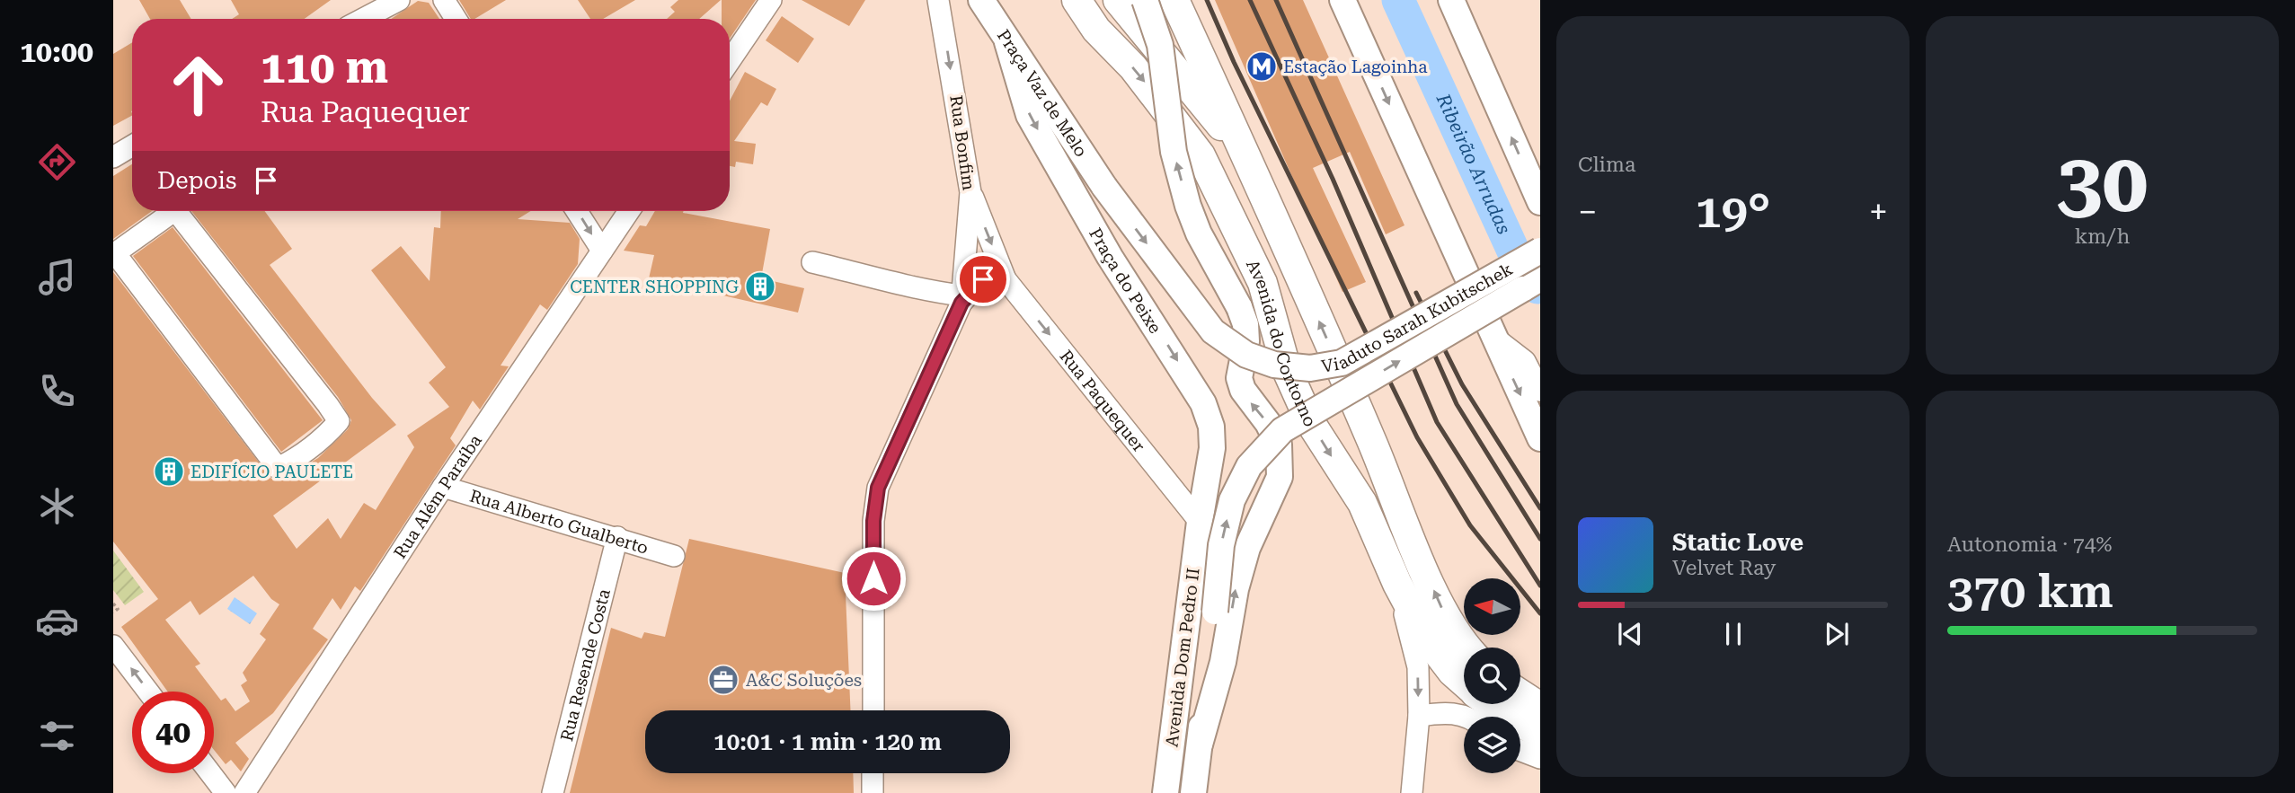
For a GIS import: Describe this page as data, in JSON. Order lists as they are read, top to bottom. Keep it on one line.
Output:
{"streets":{"highway":["Avenida do Contorno"],"main road":["Praça Vaz de Melo","Praça do Peixe","Viaduto Sarah Kubitschek","Avenida Dom Pedro II"],"street":["Rua Bonfim","Rua Paquequer","Rua Além Paraíba","Rua Alberto Gualberto","Rua Resende Costa"]},"crossings":[["Praça Vaz de Melo","Praça do Peixe"],["Praça Vaz de Melo","Viaduto Sarah Kubitschek"],["Rua Bonfim","Rua Paquequer"],["Praça do Peixe","Rua Paquequer"],["Praça do Peixe","Avenida Dom Pedro II"],["Viaduto Sarah Kubitschek","Avenida Dom Pedro II"],["Rua Paquequer","Avenida Dom Pedro II"],["Rua Além Paraíba","Rua Alberto Gualberto"],["Rua Alberto Gualberto","Rua Resende Costa"]],"one_way":["Rua Paquequer"],"water":["Ribeirão Arrudas"],"places":{"metro station":["Estação Lagoinha"],"building":["CENTER SHOPPING","EDIFÍCIO PAULETE"],"office":["A&C Soluções"]},"north":"left","page":{"tabs":"10:00","tile":["Clima",["30","km/h"],["Autonomia · 74%","370 km"]],"turn":["110 m","Rua Paquequer"],"then":"Depois","heat":["−","19°","+"],"song":["Static Love","Velvet Ray"],"limit":"40","trip":"10:01 · 1 min · 120 m"}}
